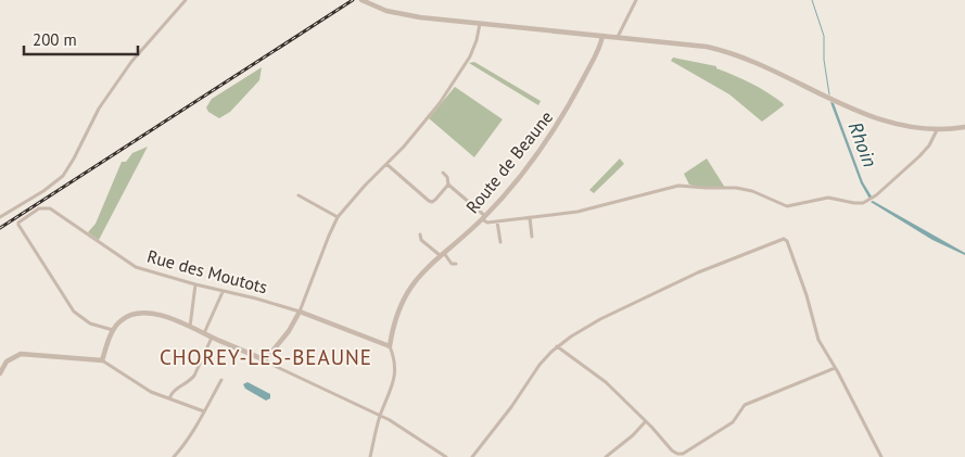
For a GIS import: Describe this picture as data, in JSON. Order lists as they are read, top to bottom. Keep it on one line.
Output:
{"streets":{"street":["Route de Beaune","Rue des Moutots"]},"districts":["CHOREY-LES-BEAUNE"],"water":["Rhoin"],"scale_bar":"200 m"}
